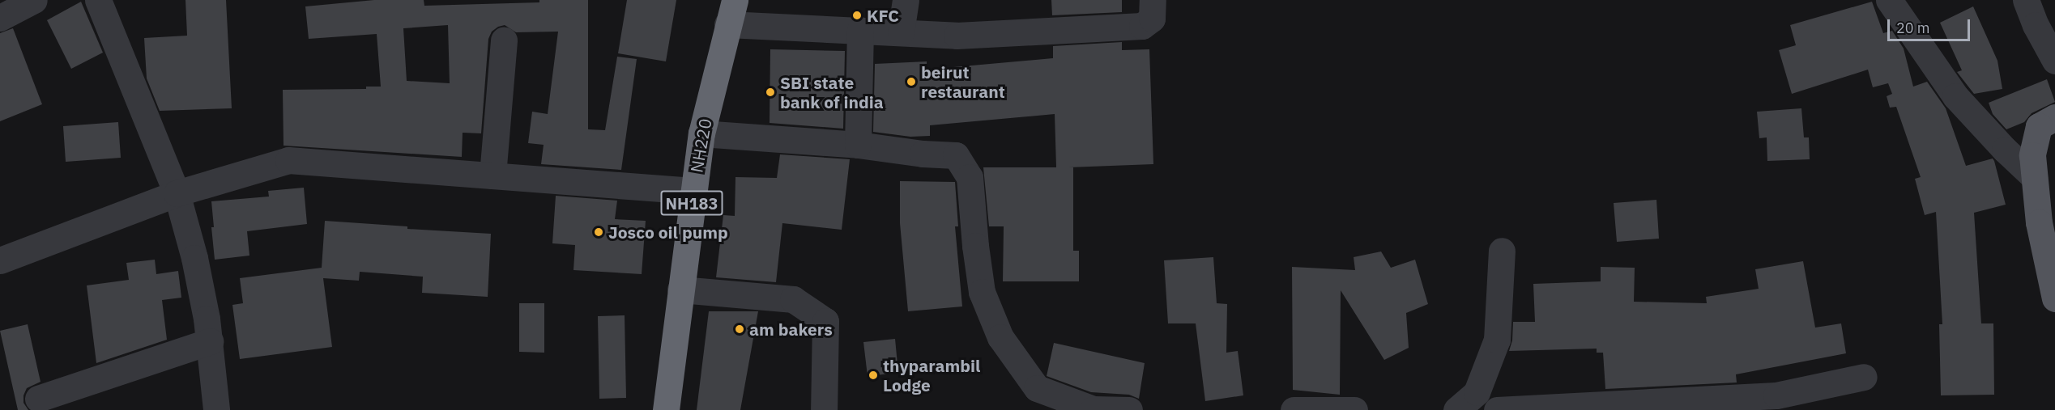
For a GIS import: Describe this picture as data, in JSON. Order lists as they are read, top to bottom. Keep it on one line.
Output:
{"streets":{"highway":["NH220","NH183"]},"places":["KFC","beirut restaurant","SBI state bank of india","Josco oil pump","am bakers","thyparambil Lodge"],"scale_bar":"20 m"}
